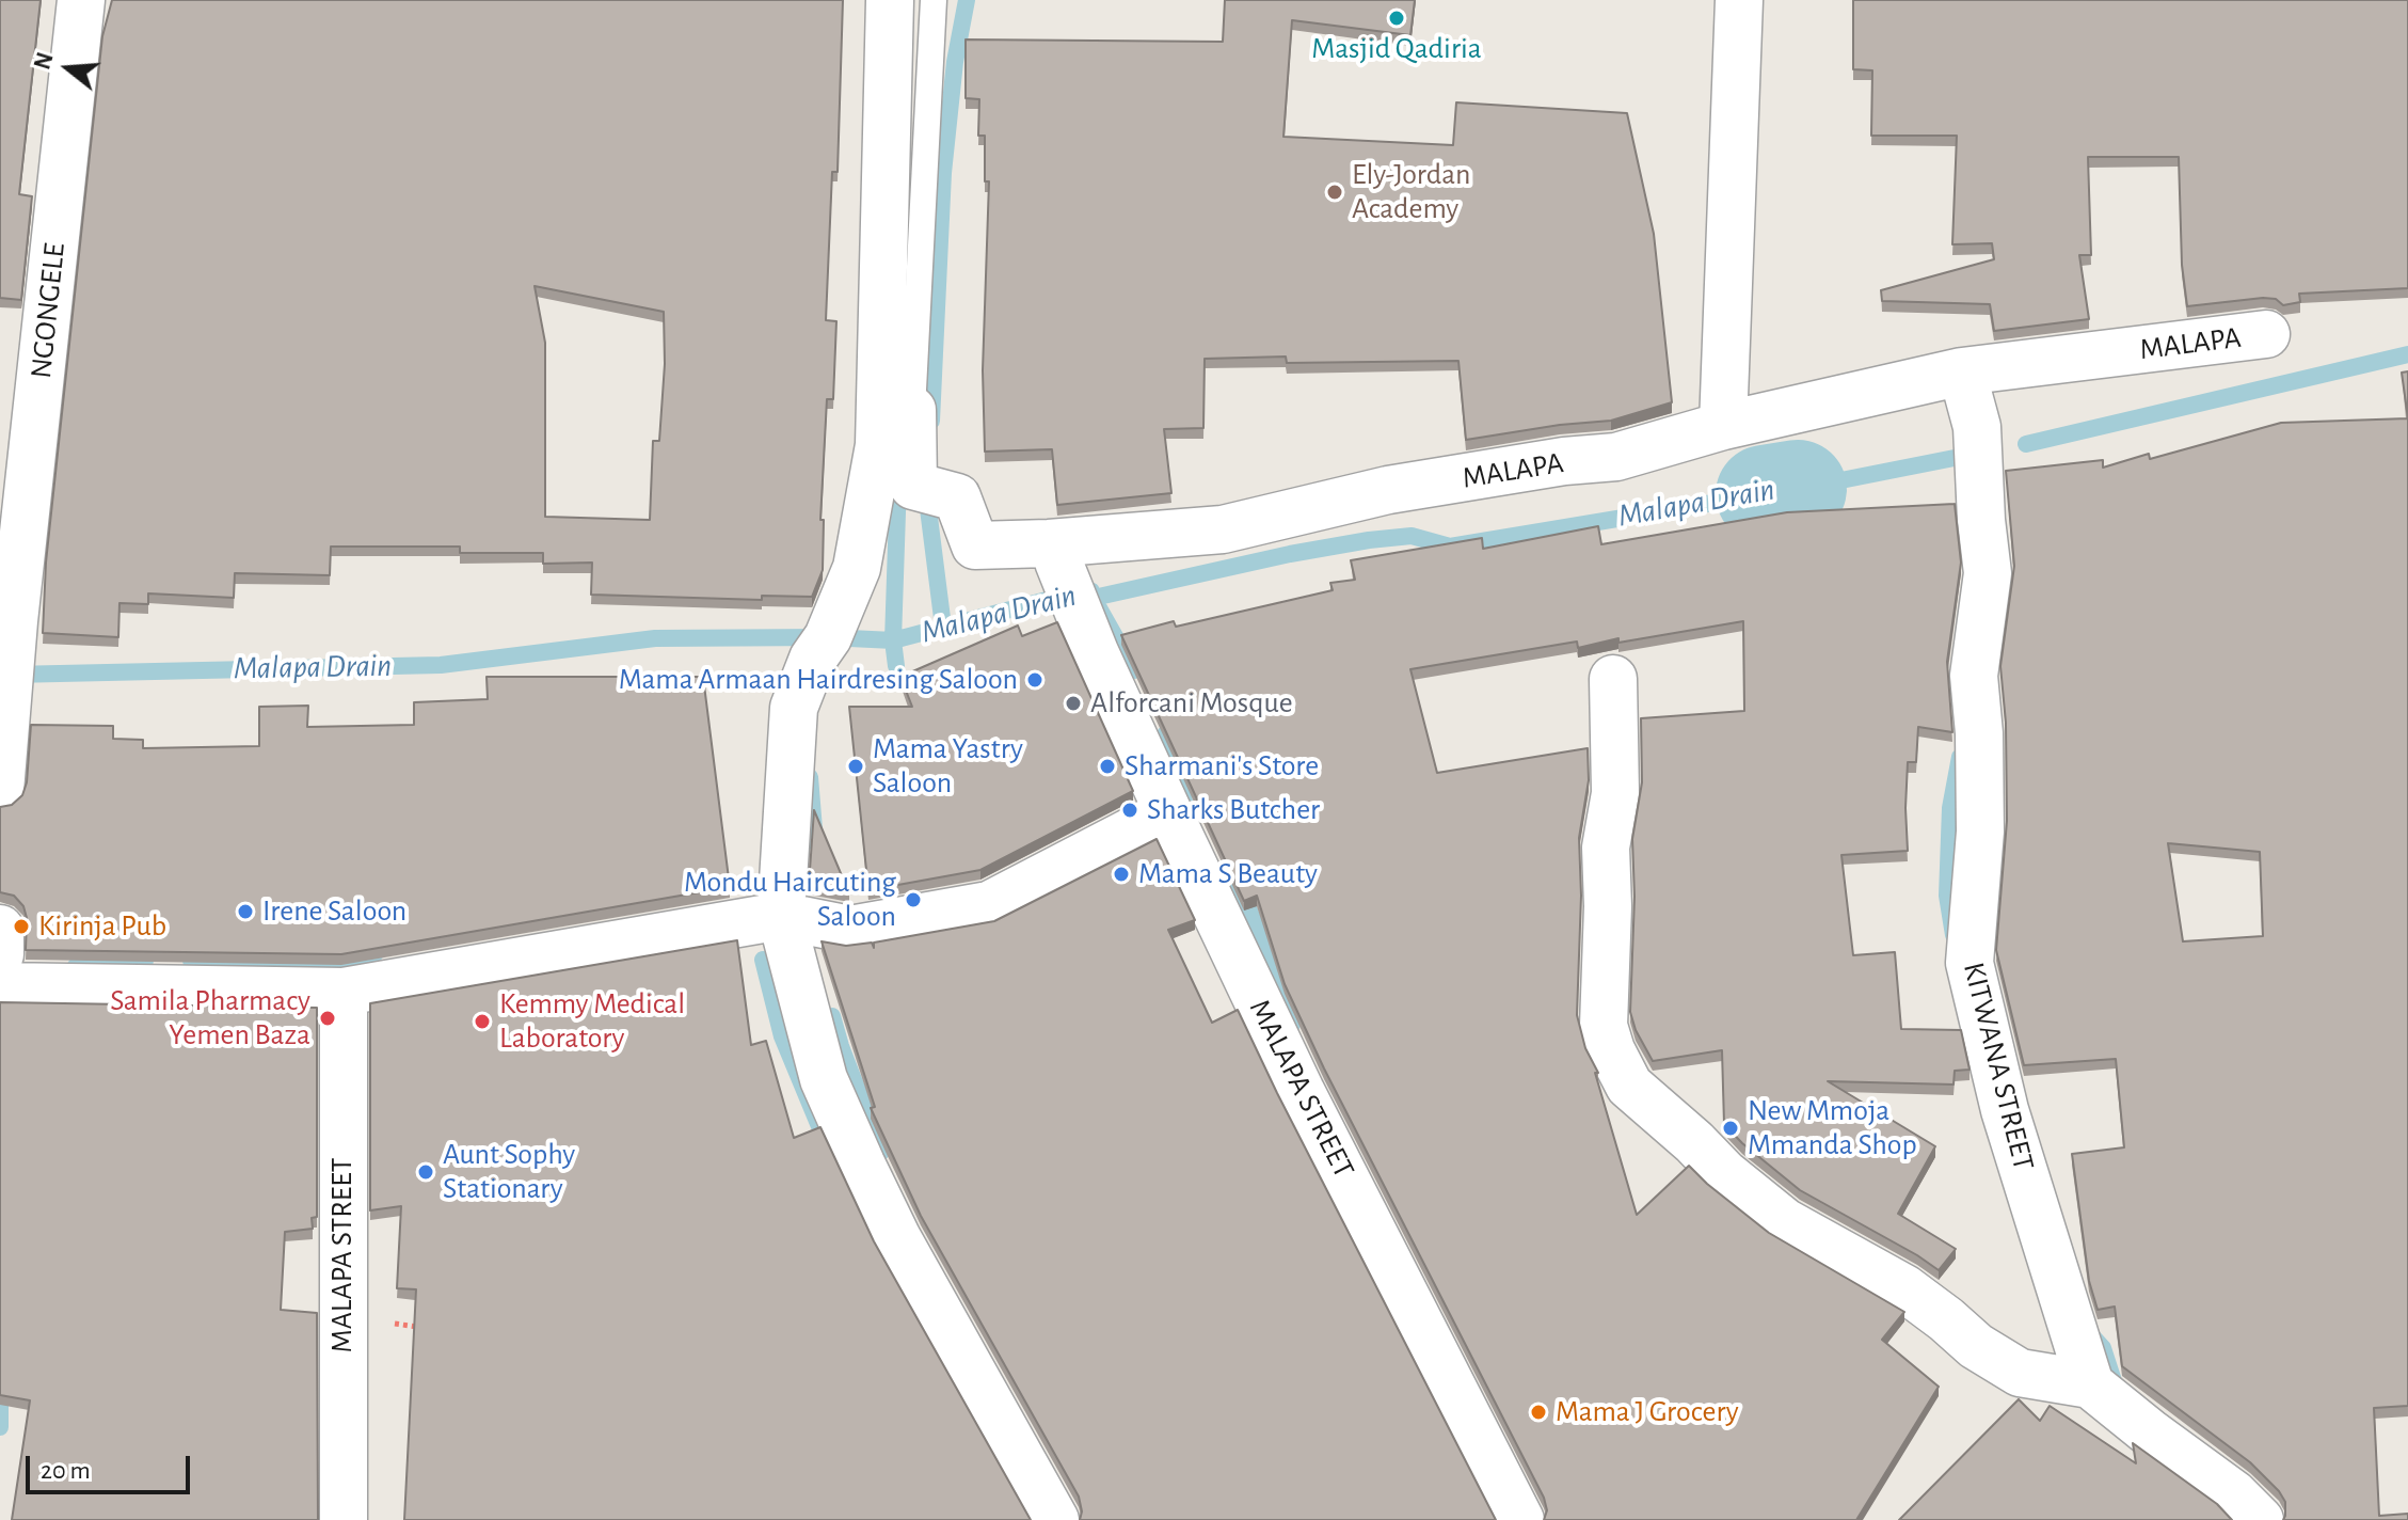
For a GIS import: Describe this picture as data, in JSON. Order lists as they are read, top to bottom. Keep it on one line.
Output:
{"streets":{"street":["NGONGELE","MALAPA","KITWANA STREET","MALAPA STREET"]},"crossings":[["MALAPA","KITWANA STREET"]],"water":["Malapa Drain"],"places":["Masjid Qadiria","Ely-Jordan Academy","Mama Armaan Hairdresing Saloon","Alforcani Mosque","Mama Yastry Saloon","Sharmani's Store","Sharks Butcher","Mama S Beauty","Mondu Haircuting Saloon","Irene Saloon","Kirinja Pub","Samila Pharmacy Yemen Baza","Kemmy Medical Laboratory","New Mmoja Mmanda Shop","Aunt Sophy Stationary","Mama J Grocery"],"scale_bar":"20 m","north":"left"}
